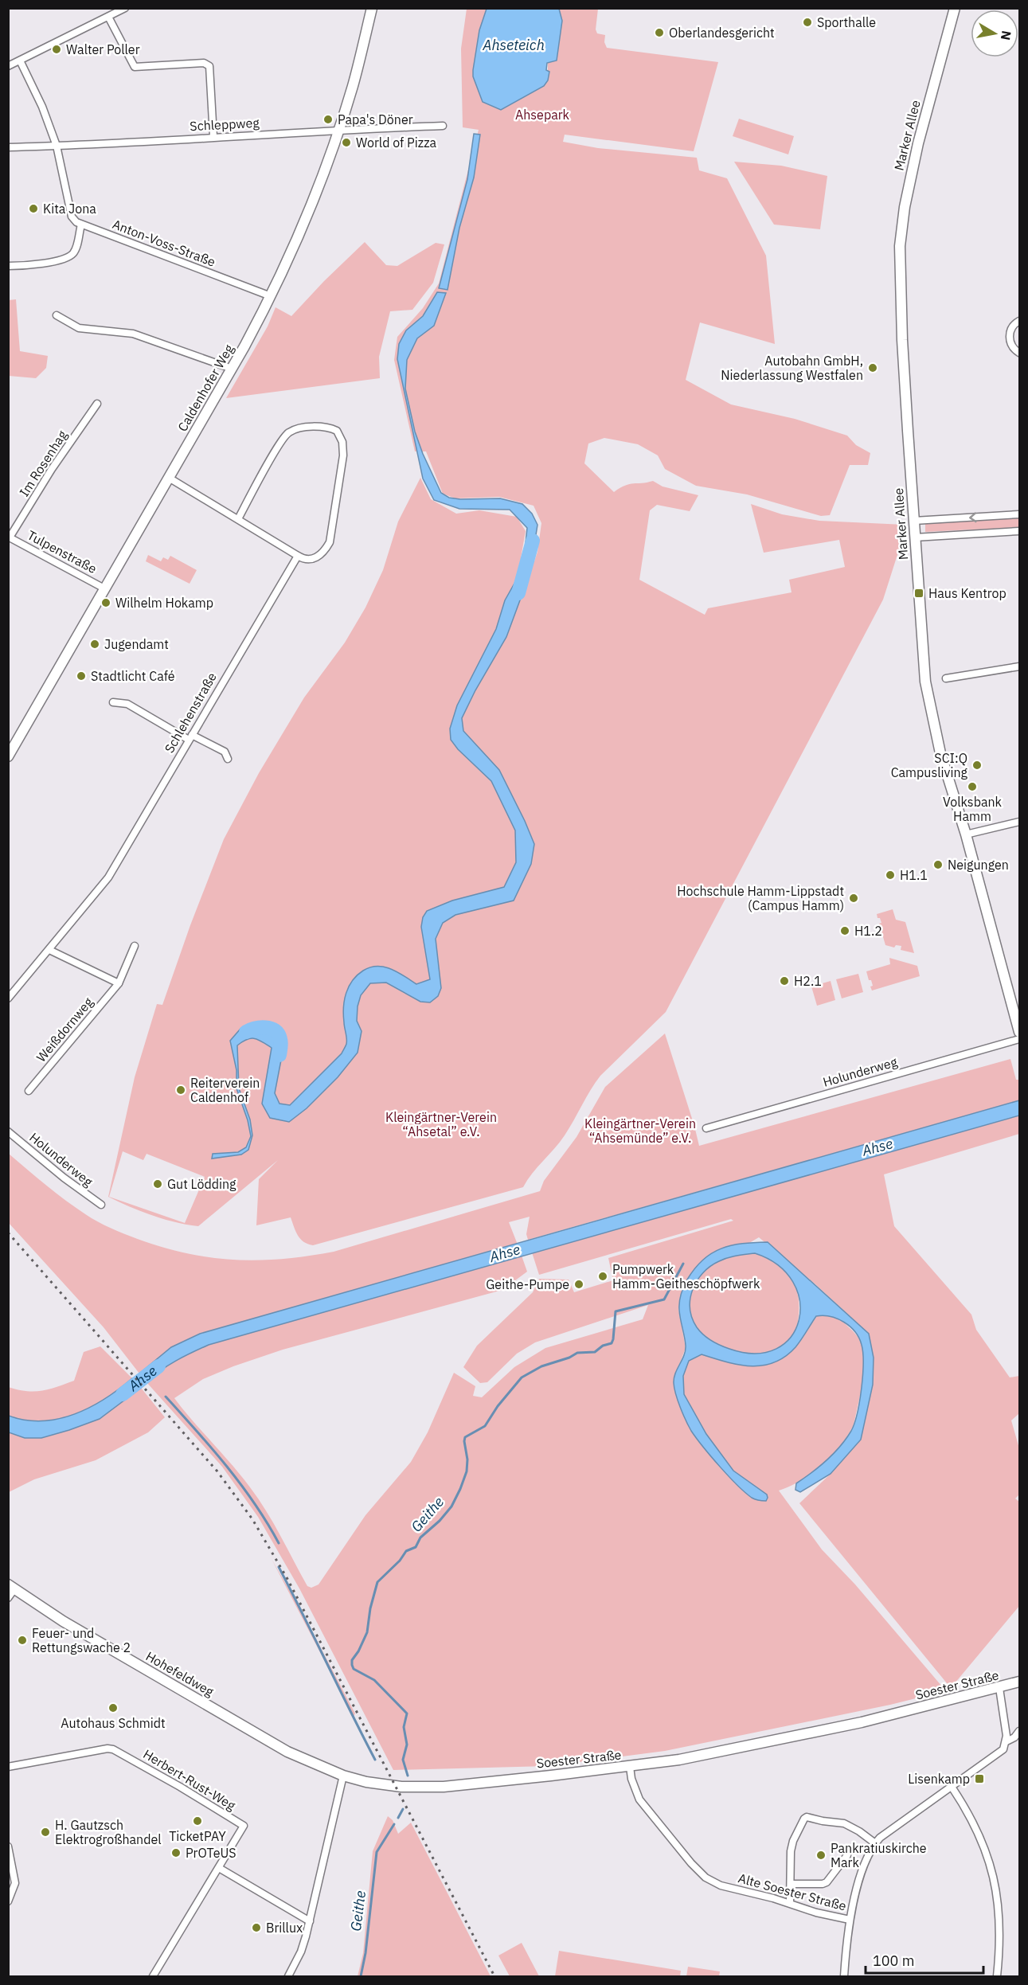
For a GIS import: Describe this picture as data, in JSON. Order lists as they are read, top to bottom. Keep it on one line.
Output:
{"streets":{"street":["Schleppweg","Marker Allee","Anton-Voss-Straße","Caldenhofer Weg","Im Rosenhag","Tulpenstraße","Schlehenstraße","Weißdornweg","Holunderweg","Hohefeldweg","Soester Straße","Herbert-Rust-Weg","Alte Soester Straße"]},"crossings":[["Schleppweg","Caldenhofer Weg"],["Anton-Voss-Straße","Caldenhofer Weg"],["Caldenhofer Weg","Tulpenstraße"],["Im Rosenhag","Tulpenstraße"],["Hohefeldweg","Soester Straße"],["Soester Straße","Alte Soester Straße"]],"water":["Ahseteich","Ahse","Geithe"],"parks":["Ahsepark","Kleingärtner-Verein “Ahsetal” e.V.","Kleingärtner-Verein “Ahsemünde” e.V."],"places":{"other":["Sporthalle","Oberlandesgericht","Walter Poller","Papa's Döner","World of Pizza","Kita Jona","Autobahn GmbH, Niederlassung Westfalen","Wilhelm Hokamp","Jugendamt","Stadtlicht Café","SCI:Q Campusliving","Volksbank Hamm","Neigungen","H1.1","Hochschule Hamm-Lippstadt (Campus Hamm)","H1.2","H2.1","Reiterverein Caldenhof","Gut Lödding","Pumpwerk Hamm-Geitheschöpfwerk","Geithe-Pumpe","Feuer- und Rettungswache 2","Autohaus Schmidt","TicketPAY","H. Gautzsch Elektrogroßhandel","PrOTeUS","Pankratiuskirche Mark","Brillux"],"transit":["Haus Kentrop","Lisenkamp"]},"scale_bar":"100 m","north":"right"}
